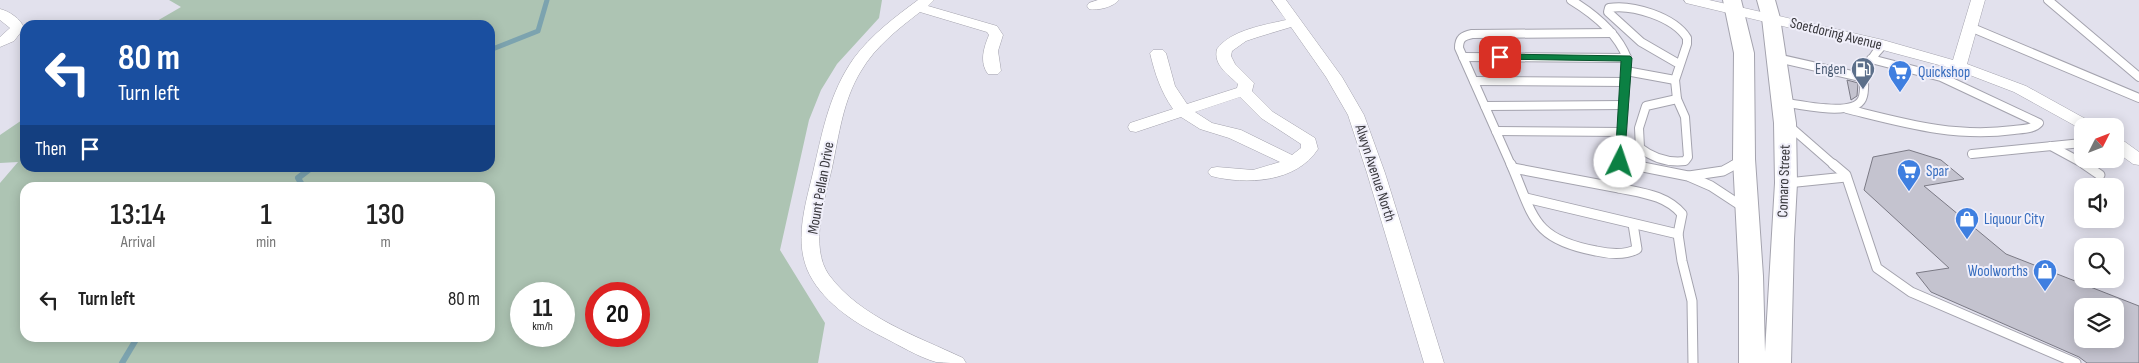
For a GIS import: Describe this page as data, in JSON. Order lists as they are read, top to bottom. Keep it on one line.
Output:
{"streets":{"street":["Soetdoring Avenue","Alwyn Avenue North","Comaro Street","Mount Pellan Drive"]},"crossings":[["Soetdoring Avenue","Comaro Street"]],"places":{"fuel station":["Engen"],"supermarket":["Quickshop","Spar"],"shop":["Liquour City","Woolworths"]},"north":"top right","page":{"turn":["80 m","Turn left"],"then":"Then","eta":["13:14","Arrival","1","min","130","m"],"list":[{"name":"Turn left","value":"80 m"}],"speed":"11 km/h","limit":"20"}}
